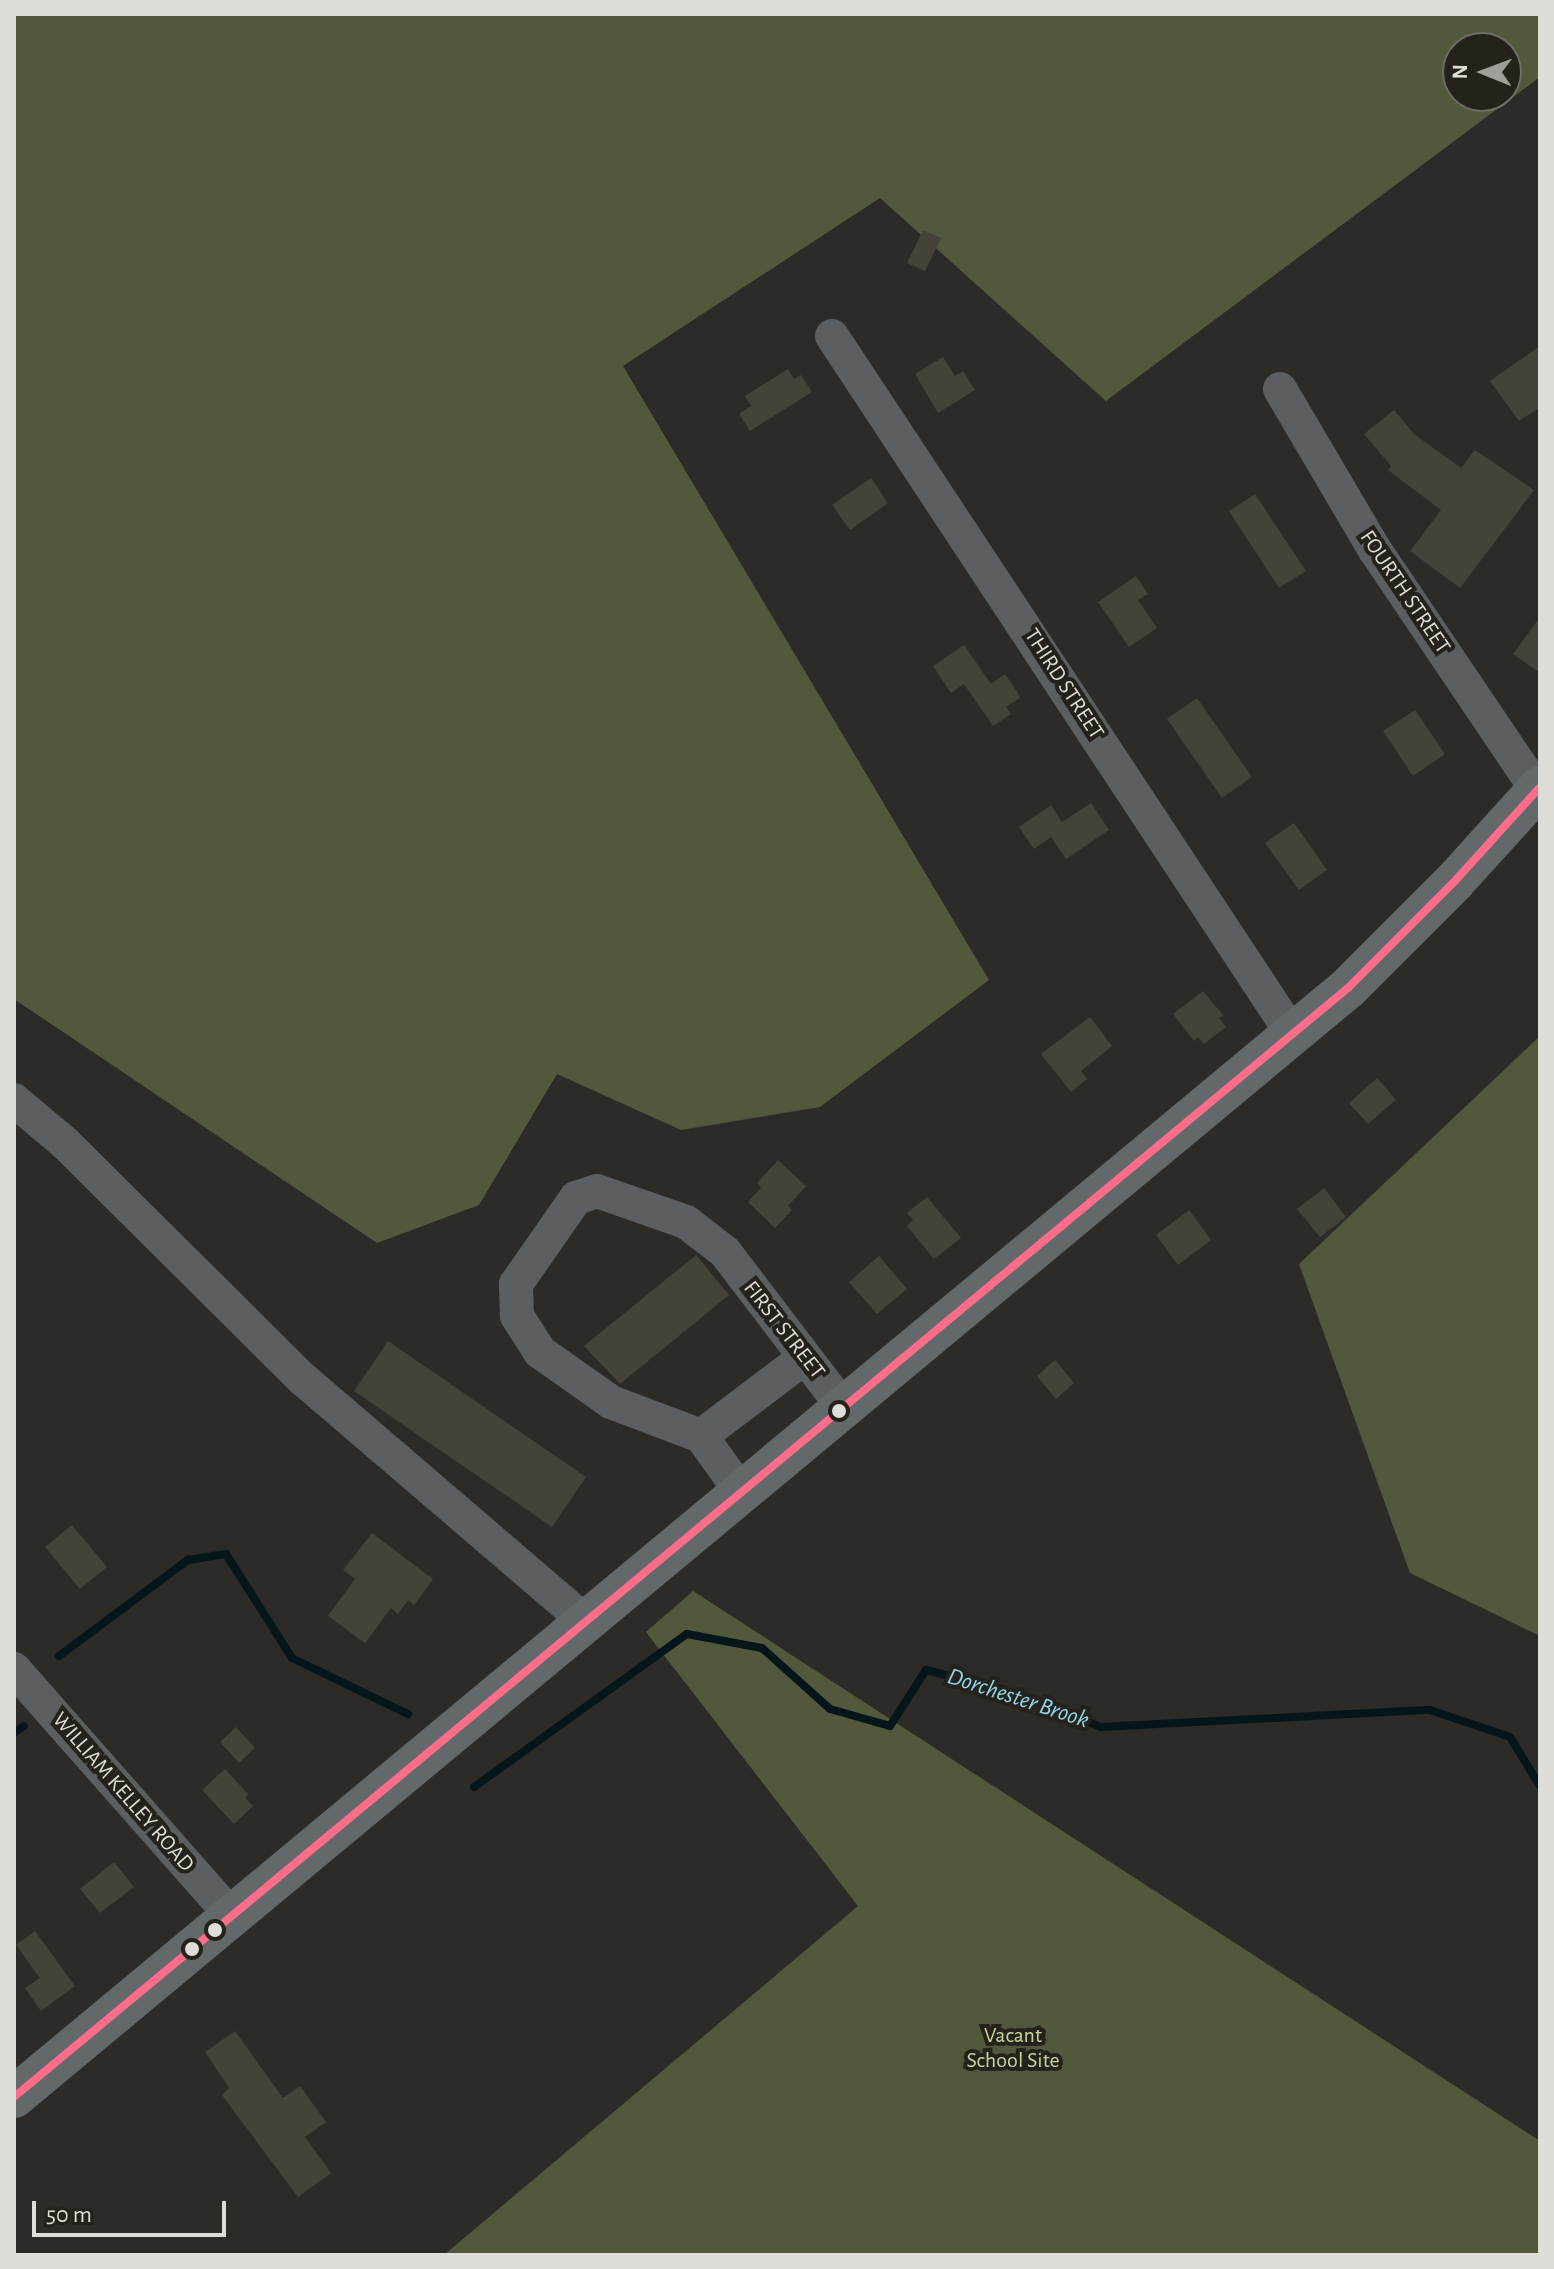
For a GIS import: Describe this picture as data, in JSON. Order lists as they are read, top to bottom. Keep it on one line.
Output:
{"streets":{"street":["FOURTH STREET","THIRD STREET","FIRST STREET","WILLIAM KELLEY ROAD"]},"water":["Dorchester Brook"],"parks":["Vacant School Site"],"scale_bar":"50 m","north":"left"}
